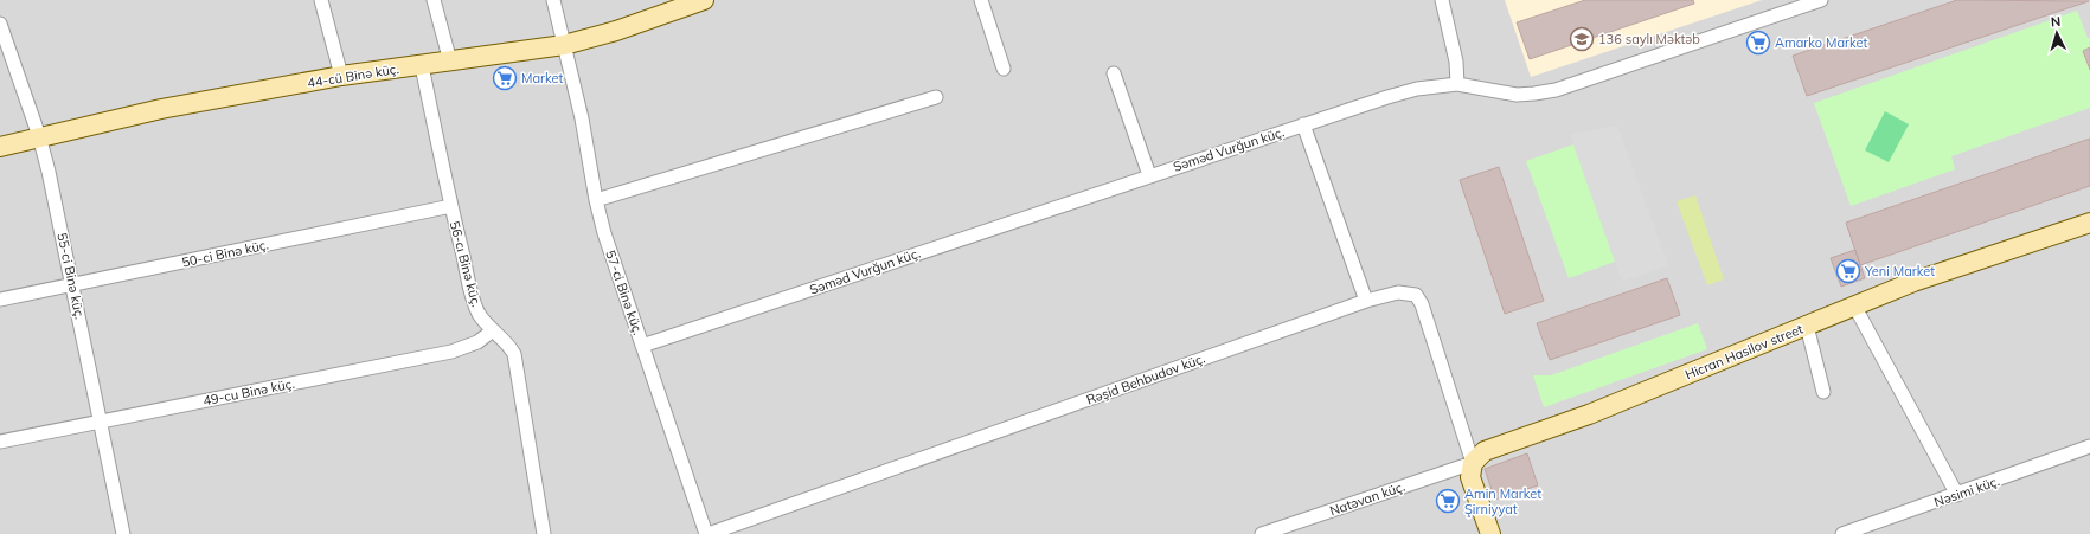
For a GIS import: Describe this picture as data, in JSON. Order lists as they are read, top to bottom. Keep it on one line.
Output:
{"streets":{"street":["44-cü Binə küç.","Səməd Vurğun küç.","50-ci Binə küç.","56-cı Binə küç.","55-ci Binə küç.","57-ci Binə küç.","Hicran Hasilov street","Rəşid Behbudov küç.","49-cu Binə küç.","Nəsimi küç.","Natəvan küç."]},"crossings":[["44-cü Binə küç.","56-cı Binə küç."],["44-cü Binə küç.","55-ci Binə küç."],["44-cü Binə küç.","57-ci Binə küç."],["Səməd Vurğun küç.","57-ci Binə küç."],["50-ci Binə küç.","56-cı Binə küç."],["50-ci Binə küç.","55-ci Binə küç."],["56-cı Binə küç.","49-cu Binə küç."],["55-ci Binə küç.","49-cu Binə küç."],["57-ci Binə küç.","Rəşid Behbudov küç."],["Hicran Hasilov street","Rəşid Behbudov küç."],["Hicran Hasilov street","Natəvan küç."],["Rəşid Behbudov küç.","Natəvan küç."]],"places":{"school or university":["136 saylı Məktəb"],"supermarket":["Amarko Market","Market","Yeni Market","Amin Market Şirniyyat"]},"north":"top"}
